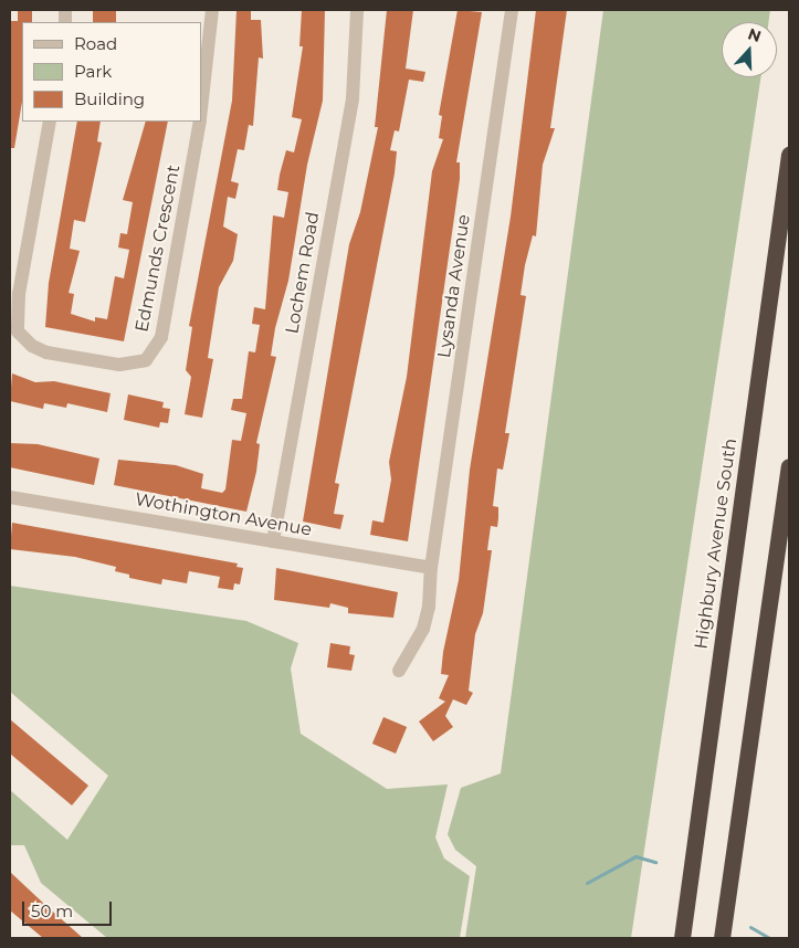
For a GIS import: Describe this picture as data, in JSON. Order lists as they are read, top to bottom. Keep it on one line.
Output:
{"streets":{"highway":["Highbury Avenue South"],"street":["Edmunds Crescent","Lochem Road","Lysanda Avenue","Wothington Avenue"]},"crossings":[["Lochem Road","Wothington Avenue"],["Lysanda Avenue","Wothington Avenue"]],"legend":["Road","Park","Building"],"scale_bar":"50 m","north":"top"}
